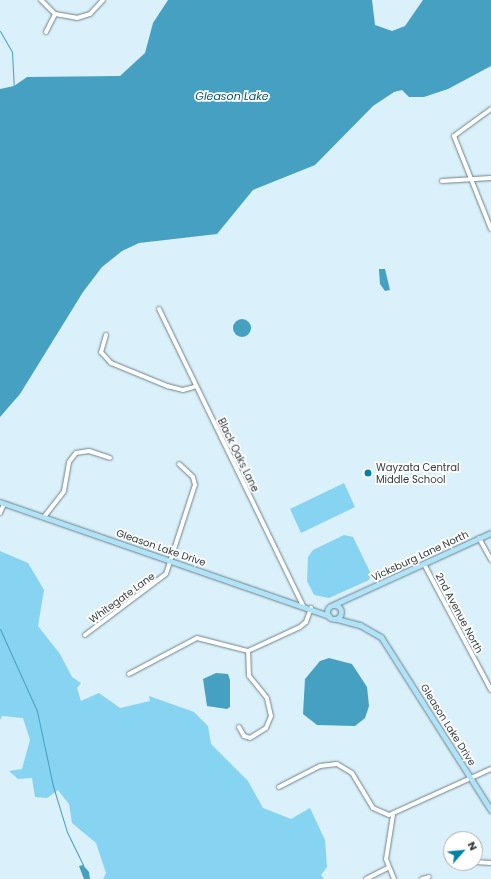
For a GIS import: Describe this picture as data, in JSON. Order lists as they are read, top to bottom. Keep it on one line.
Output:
{"streets":{"main road":["Gleason Lake Drive","Vicksburg Lane North"],"street":["Black Oaks Lane","Whitegate Lane","2nd Avenue North"]},"crossings":[["Black Oaks Lane","Gleason Lake Drive"],["Gleason Lake Drive","Vicksburg Lane North"],["Gleason Lake Drive","Whitegate Lane"],["Vicksburg Lane North","2nd Avenue North"]],"water":["Gleason Lake"],"places":["Wayzata Central Middle School"],"north":"top right"}
